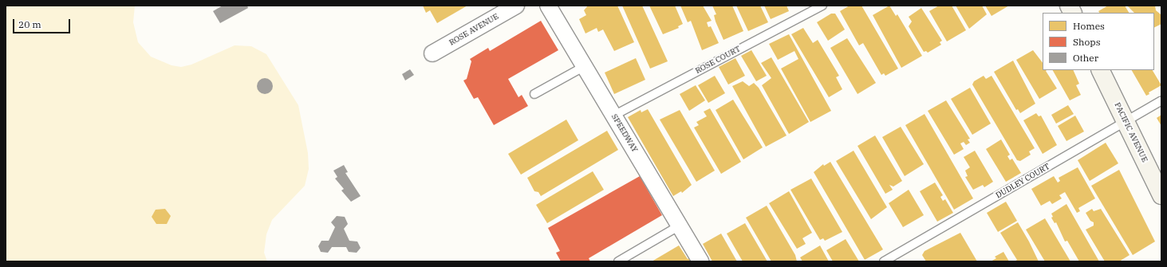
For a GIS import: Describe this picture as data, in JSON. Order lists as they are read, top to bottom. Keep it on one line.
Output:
{"streets":{"main road":["PACIFIC AVENUE"],"street":["ROSE AVENUE","SPEEDWAY"],"lane":["ROSE COURT","DUDLEY COURT"]},"crossings":[["ROSE COURT","SPEEDWAY"],["PACIFIC AVENUE","DUDLEY COURT"]],"legend":["Homes","Shops","Other"],"scale_bar":"20 m"}
